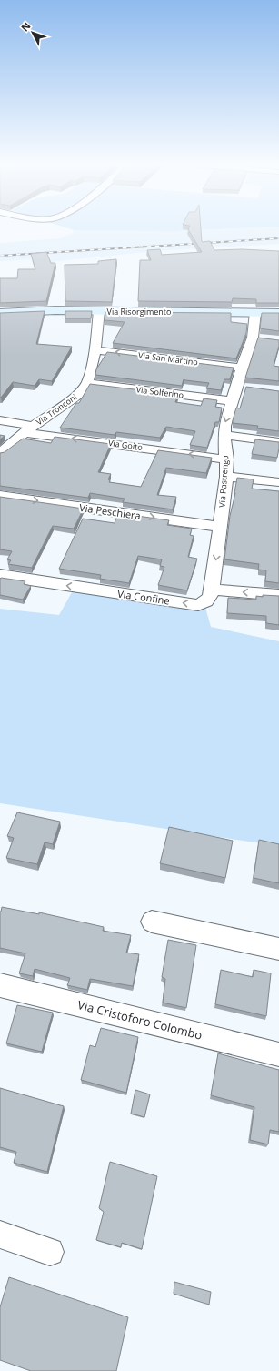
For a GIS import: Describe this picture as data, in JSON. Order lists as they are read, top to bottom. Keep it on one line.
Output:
{"streets":{"street":["Via Risorgimento","Via San Martino","Via Solferino","Via Tronconi","Via Goito","Via Pastrengo","Via Peschiera","Via Confine","Via Cristoforo Colombo"]},"crossings":[["Via Risorgimento","Via Tronconi"],["Via Risorgimento","Via Pastrengo"],["Via San Martino","Via Tronconi"],["Via San Martino","Via Pastrengo"],["Via Solferino","Via Tronconi"],["Via Solferino","Via Pastrengo"],["Via Tronconi","Via Goito"],["Via Goito","Via Pastrengo"],["Via Pastrengo","Via Peschiera"],["Via Pastrengo","Via Confine"]],"one_way":["Via San Martino","Via Goito","Via Peschiera","Via Confine"],"north":"top left"}
